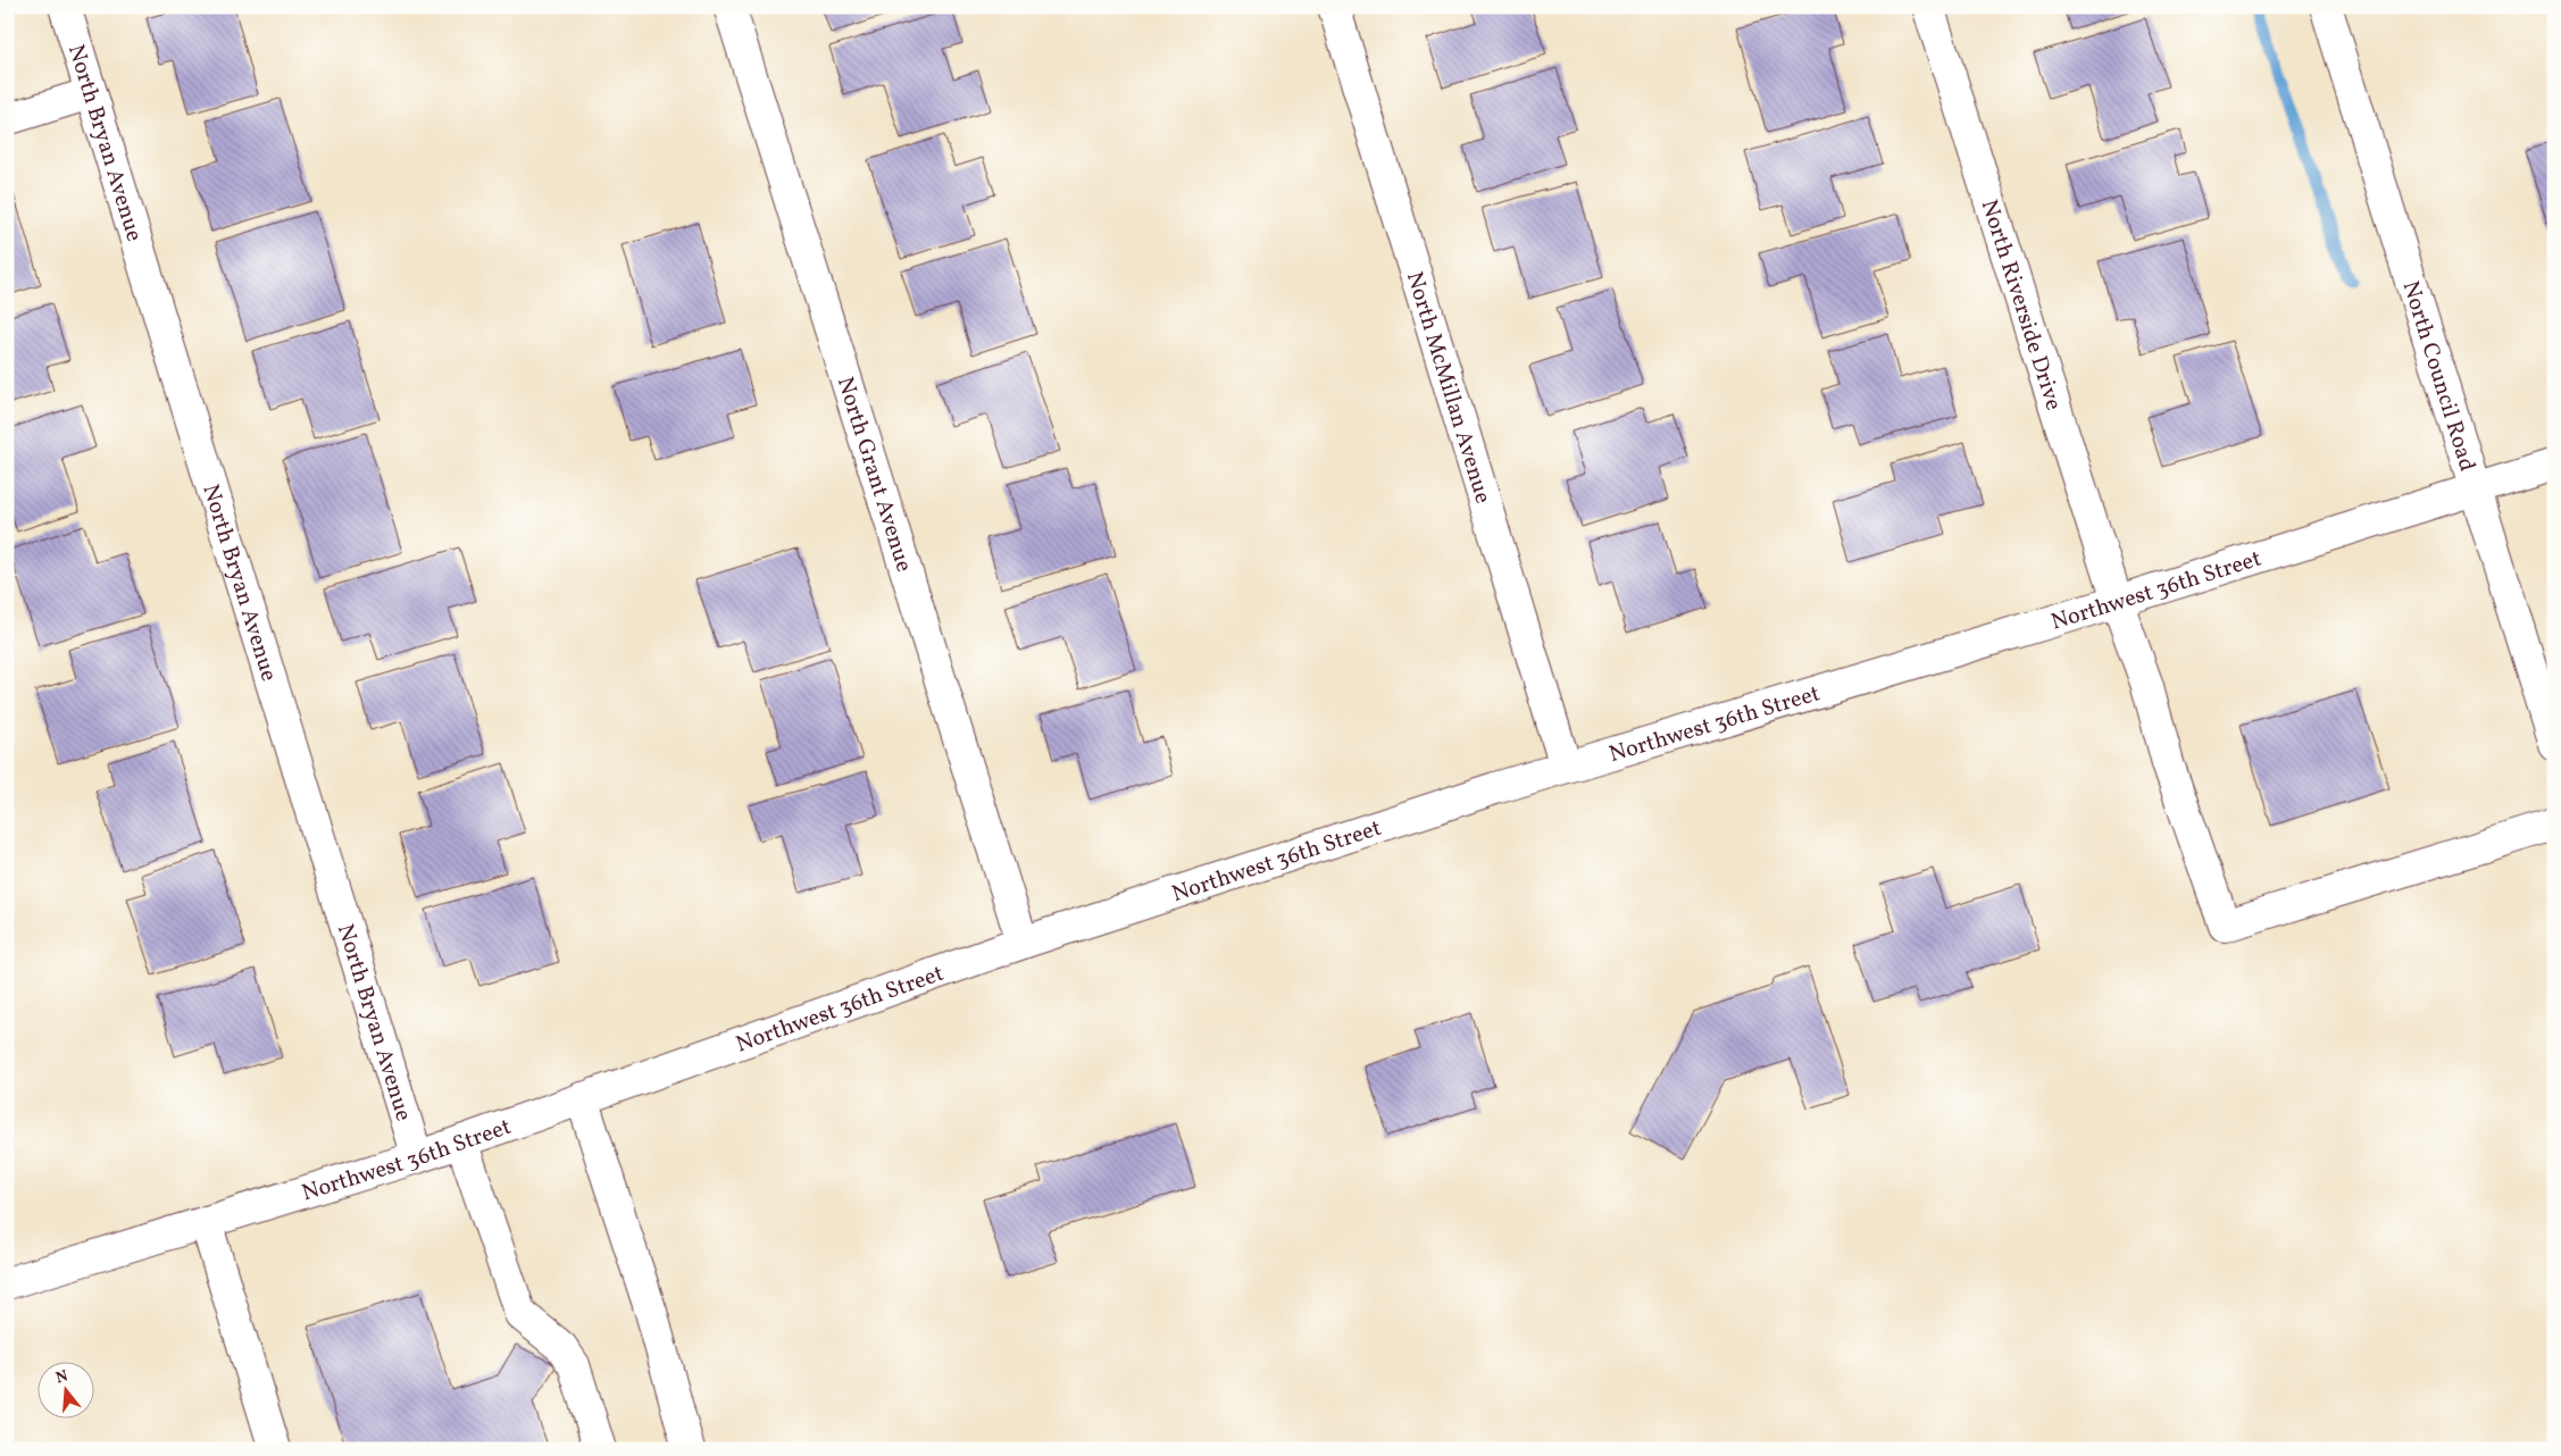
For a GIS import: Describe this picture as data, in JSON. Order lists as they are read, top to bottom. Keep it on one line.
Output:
{"streets":{"street":["North Bryan Avenue","North Riverside Drive","North Council Road","North McMillan Avenue","North Grant Avenue","Northwest 36th Street"]},"crossings":[["North Bryan Avenue","Northwest 36th Street"],["North Riverside Drive","Northwest 36th Street"],["North Council Road","Northwest 36th Street"],["North McMillan Avenue","Northwest 36th Street"],["North Grant Avenue","Northwest 36th Street"]],"north":"top"}
